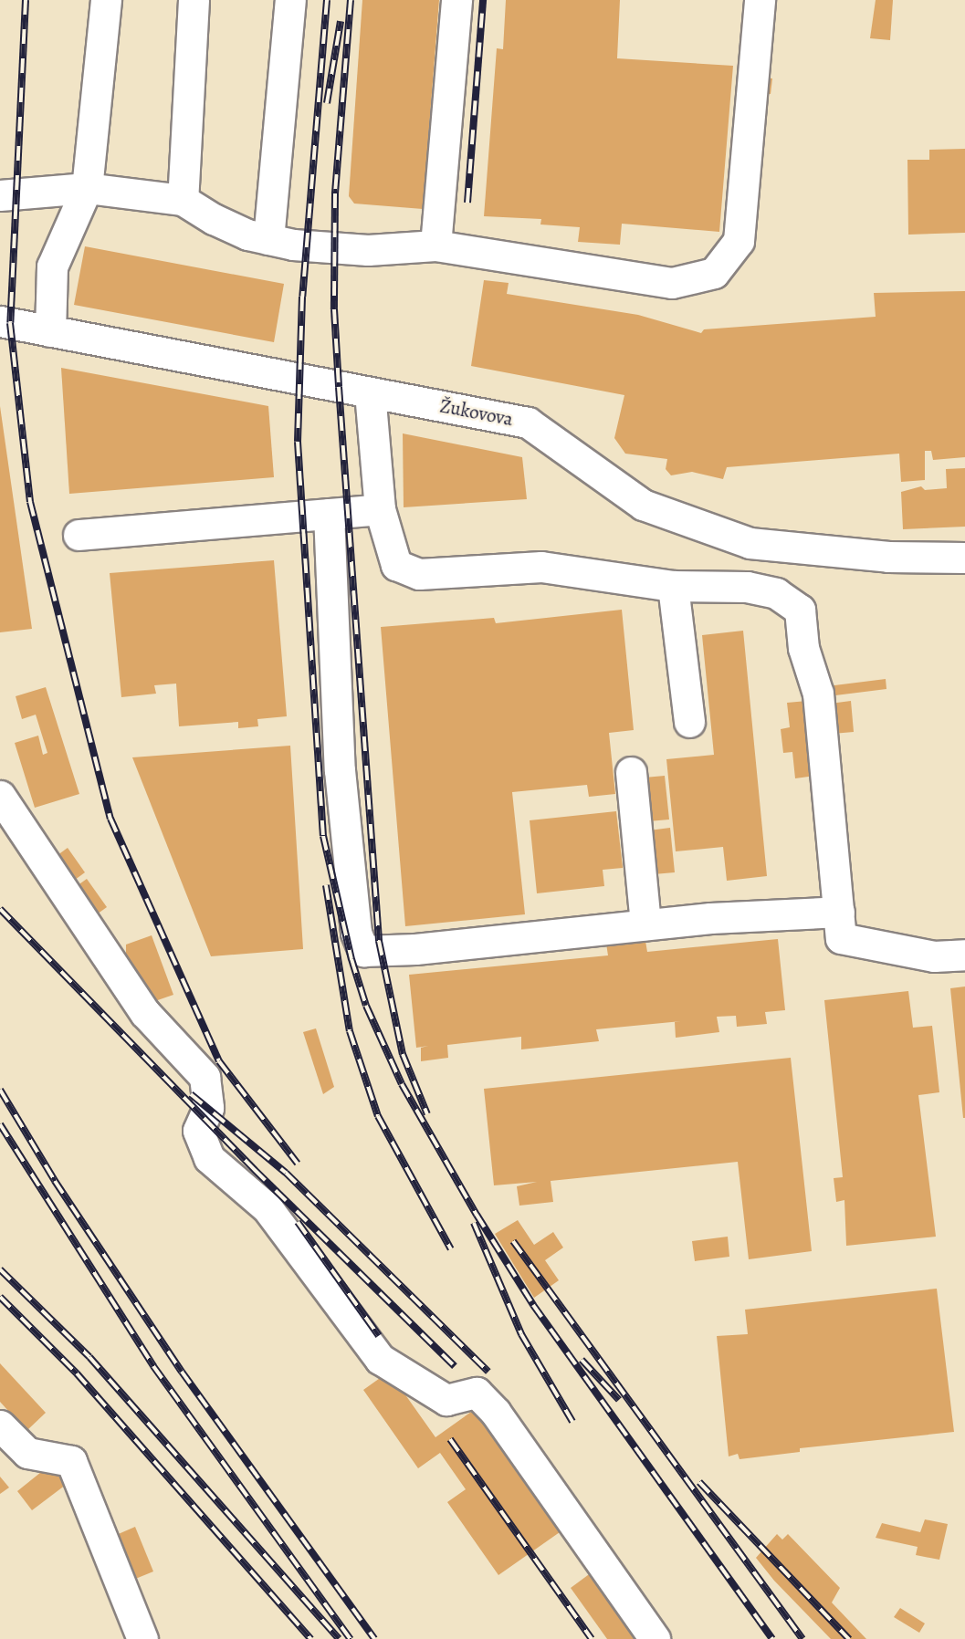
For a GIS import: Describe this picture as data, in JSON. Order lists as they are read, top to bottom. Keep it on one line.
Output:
{"streets":{"street":["Žukovova"]}}
